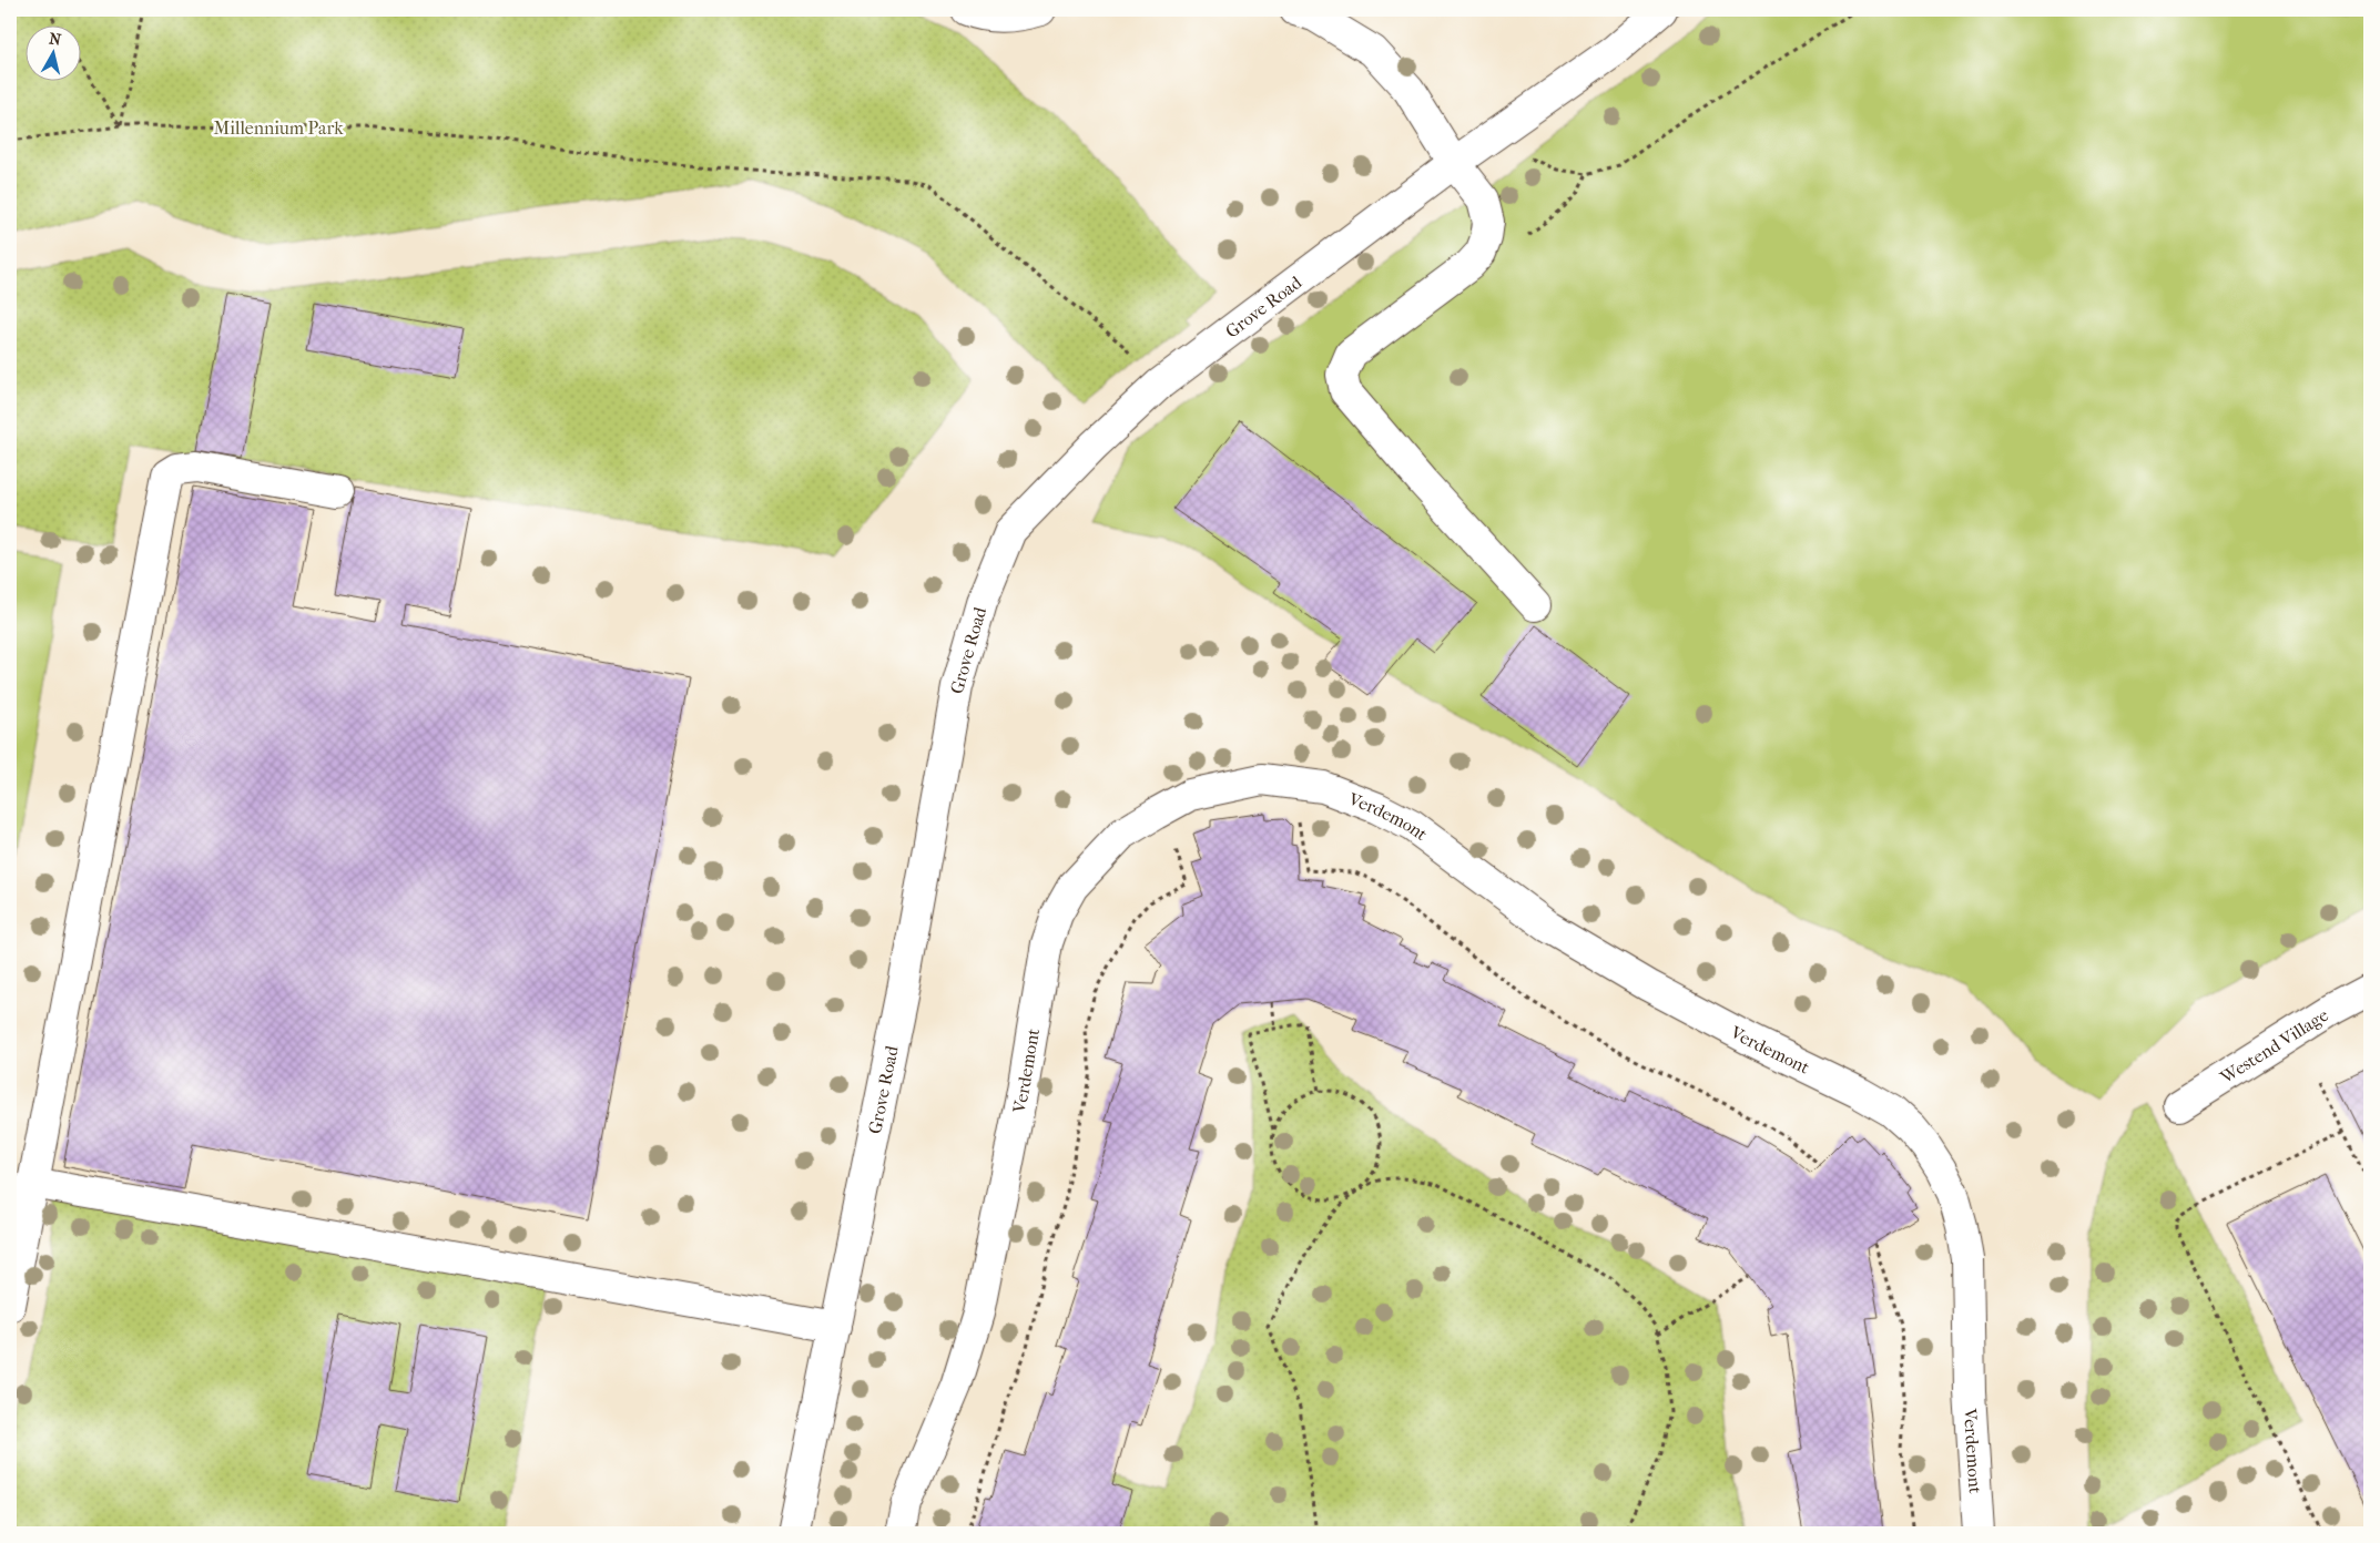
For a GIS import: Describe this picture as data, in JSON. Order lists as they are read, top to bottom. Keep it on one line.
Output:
{"streets":{"street":["Grove Road","Verdemont","Westend Village"]},"parks":["Millennium Park"],"north":"top"}
